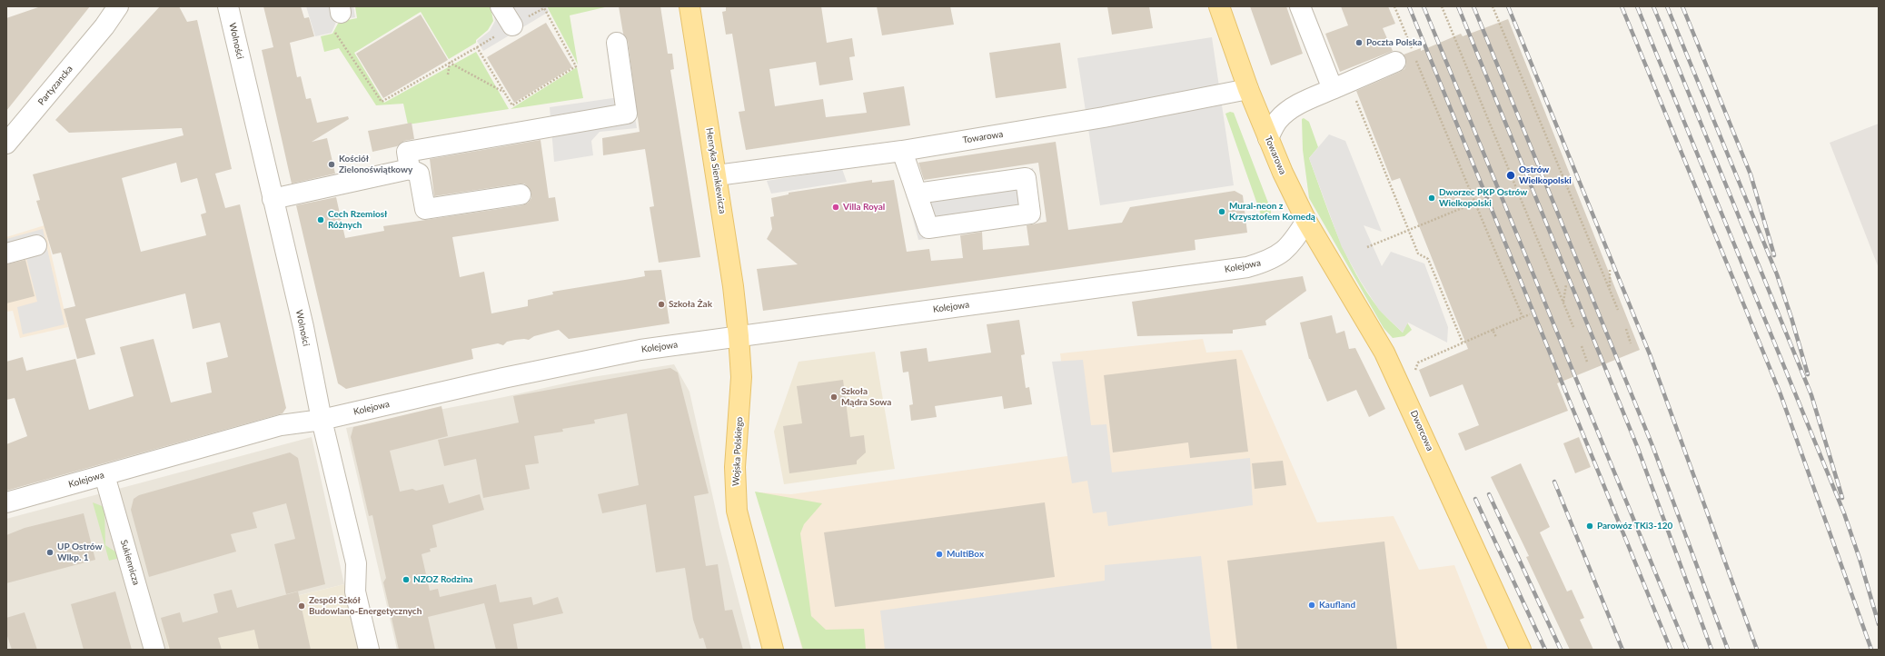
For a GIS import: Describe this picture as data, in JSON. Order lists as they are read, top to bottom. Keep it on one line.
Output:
{"streets":{"main road":["Towarowa","Henryka Sienkiewicza","Dworcowa","Wojska Polskiego"],"street":["Wolności","Partyzancka","Kolejowa","Sukiennicza"]},"crossings":[["Wolności","Kolejowa"],["Towarowa","Henryka Sienkiewicza"],["Towarowa","Kolejowa"],["Towarowa","Dworcowa"],["Henryka Sienkiewicza","Kolejowa"],["Henryka Sienkiewicza","Wojska Polskiego"],["Kolejowa","Dworcowa"],["Kolejowa","Wojska Polskiego"],["Kolejowa","Sukiennicza"]],"places":["Poczta Polska","Kościół Zielonoświątkowy","Ostrów Wielkopolski","Dworzec PKP Ostrów Wielkopolski","Villa Royal","Mural-neon z Krzysztofem Komedą","Cech Rzemiosł Różnych","Szkoła Żak","Szkoła Mądra Sowa","Parowóz TKi3-120","UP Ostrów Wlkp. 1","MultiBox","NZOZ Rodzina","Kaufland","Zespół Szkół Budowlano-Energetycznych"]}
